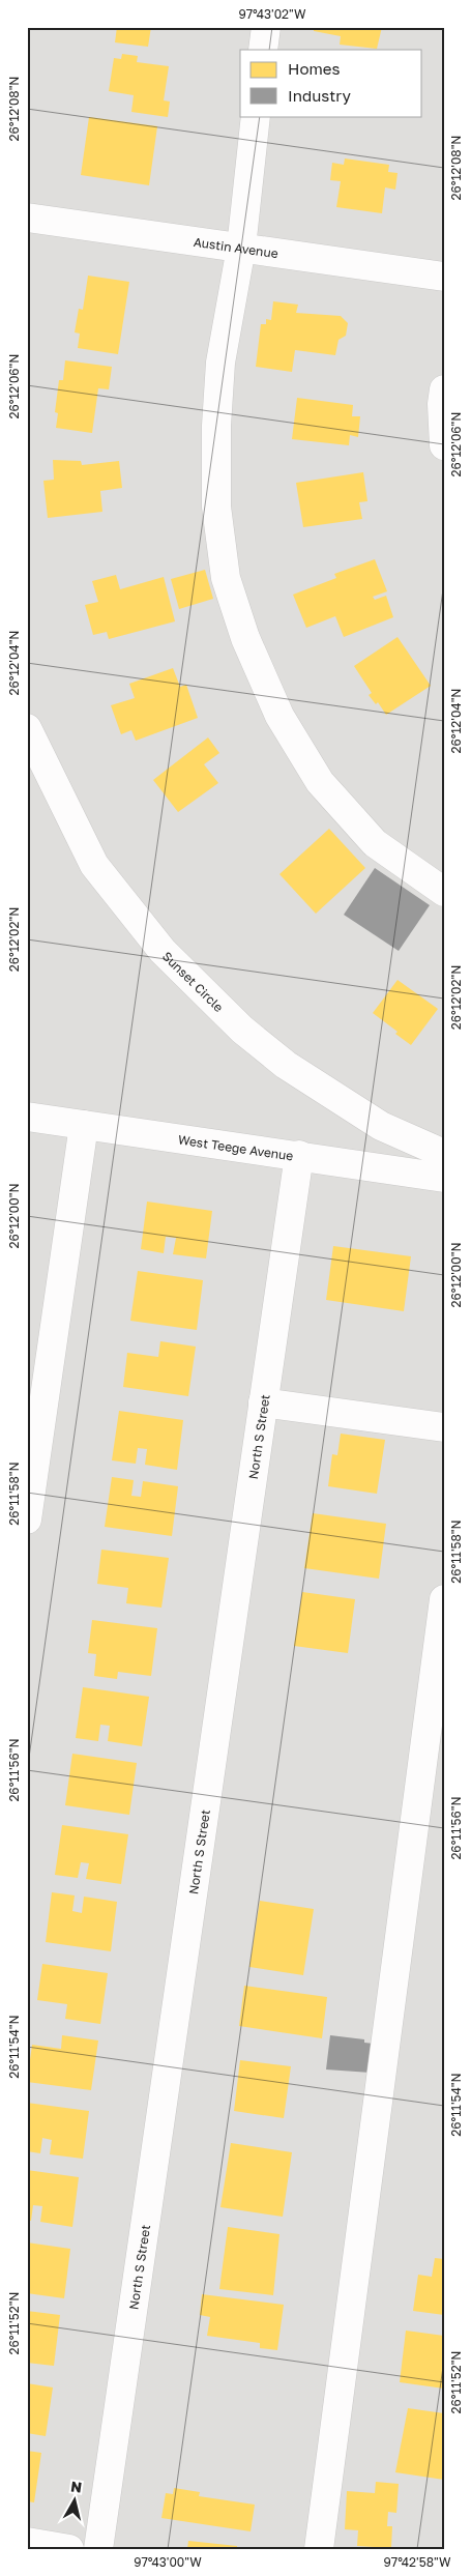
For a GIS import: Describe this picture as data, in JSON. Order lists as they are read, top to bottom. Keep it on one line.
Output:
{"streets":{"street":["Austin Avenue","Sunset Circle","West Teege Avenue","North S Street"]},"crossings":[["West Teege Avenue","North S Street"]],"legend":["Homes","Industry"],"north":"top","coordinates":["97°43'02\"W","26°12'08\"N","26°12'06\"N","26°12'04\"N","26°12'02\"N","26°12'00\"N","26°11'58\"N","26°11'56\"N","26°11'54\"N","26°11'52\"N","97°43'00\"W","97°42'58\"W"]}
